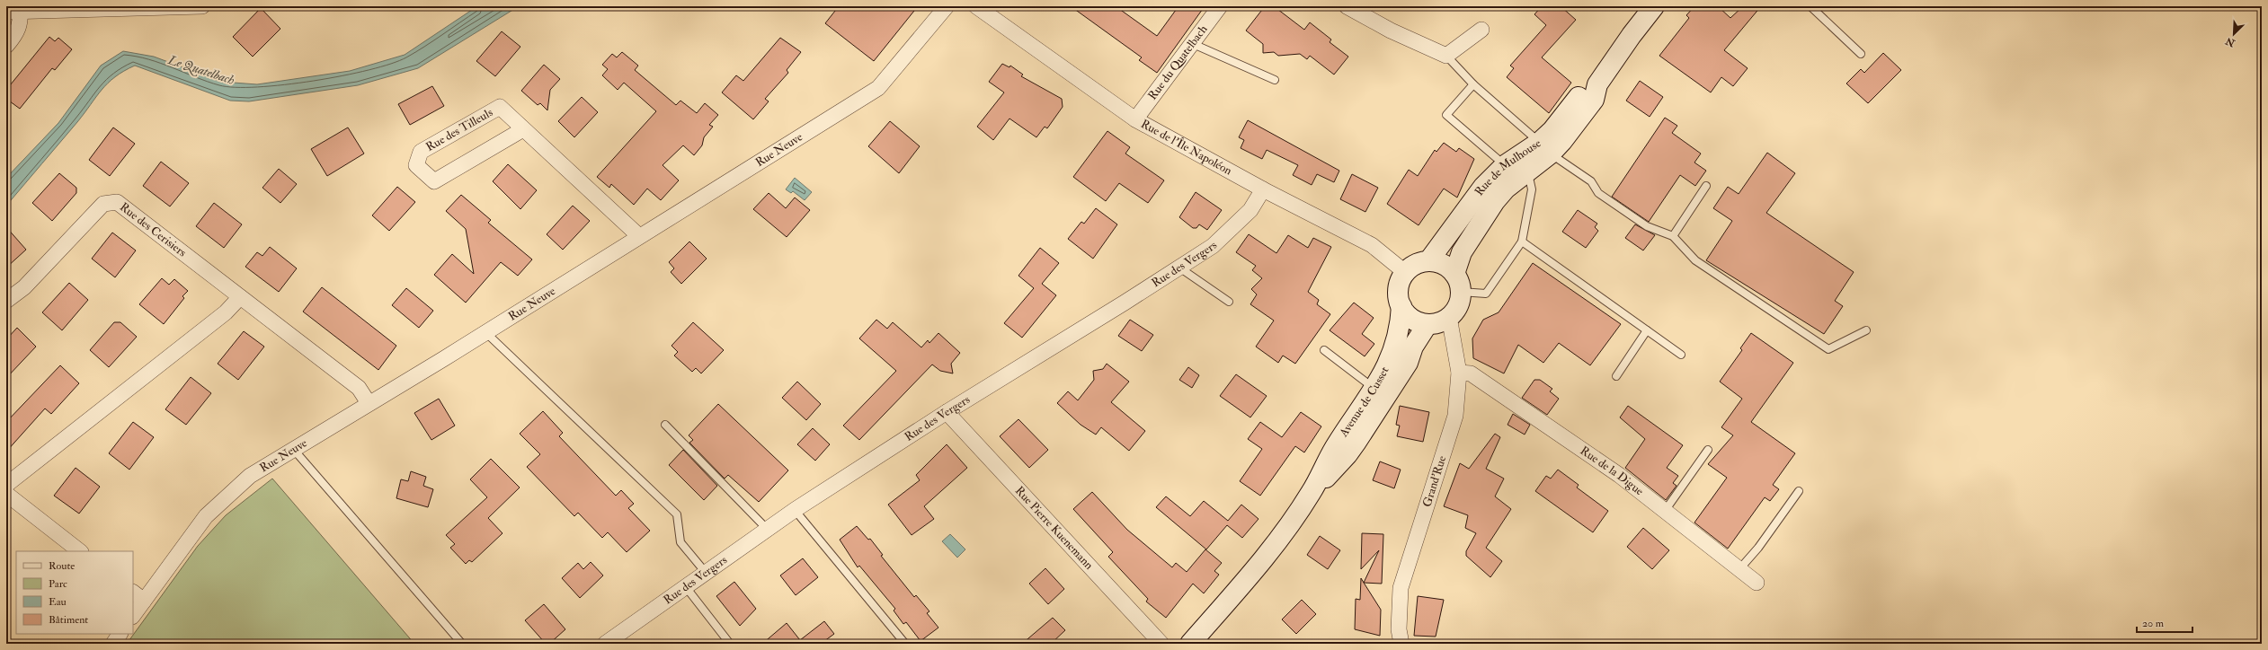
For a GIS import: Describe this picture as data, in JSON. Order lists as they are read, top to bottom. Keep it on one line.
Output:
{"streets":{"main road":["Rue de Mulhouse","Avenue de Cusset"],"street":["Rue du Quatelbach","Rue des Tilleuls","Rue de l'Île Napoléon","Rue Neuve","Rue des Cerisiers","Rue des Vergers","Rue de la Digue","Grand'Rue","Rue Pierre Kuenemann"]},"crossings":[["Rue du Quatelbach","Rue de l'Île Napoléon"],["Rue des Tilleuls","Rue Neuve"],["Rue de l'Île Napoléon","Rue de Mulhouse"],["Rue de l'Île Napoléon","Rue des Vergers"],["Rue de l'Île Napoléon","Avenue de Cusset"],["Rue de l'Île Napoléon","Grand'Rue"],["Rue Neuve","Rue des Cerisiers"],["Rue de Mulhouse","Avenue de Cusset"],["Rue de Mulhouse","Grand'Rue"],["Rue des Vergers","Rue Pierre Kuenemann"],["Avenue de Cusset","Grand'Rue"],["Rue de la Digue","Grand'Rue"]],"water":["Le Quatelbach"],"legend":["Route","Parc","Eau","Bâtiment"],"scale_bar":"20 m","north":"bottom left"}
